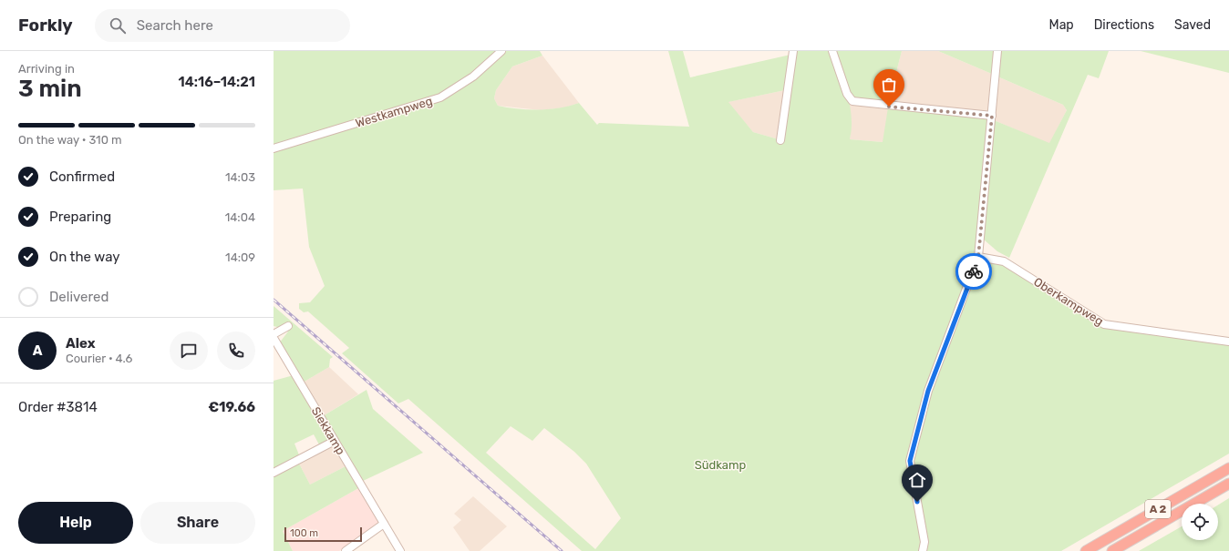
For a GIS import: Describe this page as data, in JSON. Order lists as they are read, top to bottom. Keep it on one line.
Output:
{"streets":{"highway":["A 2"],"street":["Westkampweg","Oberkampweg","Siekkamp"]},"parks":["Südkamp"],"scale_bar":"100 m","page":{"header":"Forkly","search":"Search here","nav":["Map","Directions","Saved"],"heading":["3 min","Arriving in","14:16–14:21"],"panel":["Alex","Courier · 4.6","Order #3814","€19.66"],"bar":"On the way · 310 m","list":[["Confirmed","14:03"],["Preparing","14:04"],["On the way","14:09"],"Delivered"],"round":"A","buttons":["Help","Share"],"scale":"100 m"}}
